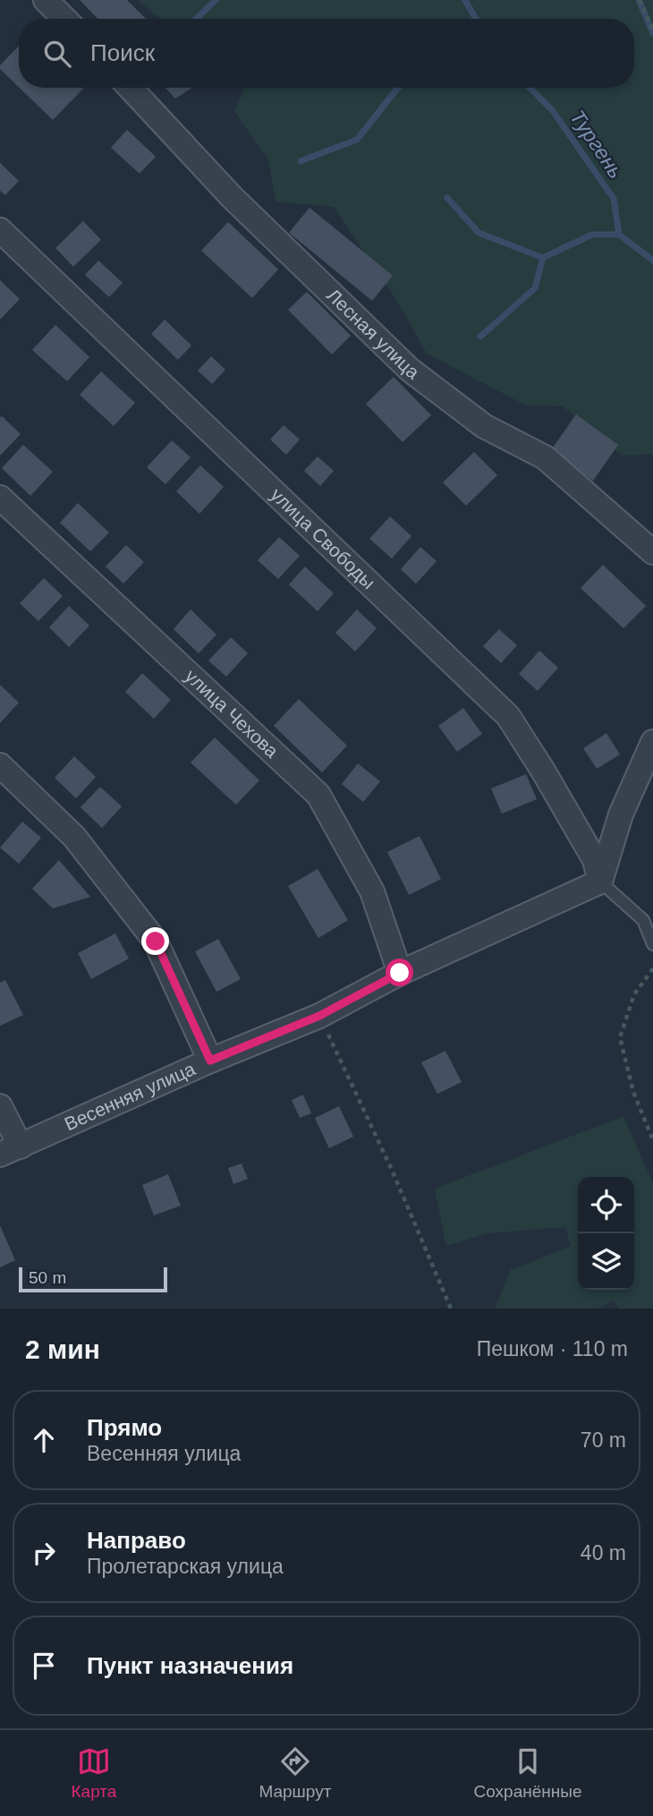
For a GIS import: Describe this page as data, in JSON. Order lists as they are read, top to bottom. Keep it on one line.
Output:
{"streets":{"street":["Лесная улица","улица Свободы","улица Чехова","Весенняя улица"]},"crossings":[["улица Свободы","Весенняя улица"],["улица Чехова","Весенняя улица"]],"water":["Тургень"],"scale_bar":"50 m","page":{"search":"Поиск","scale":"50 m","heading":["2 мин","Пешком · 110 m"],"list":[["Прямо","Весенняя улица","70 m"],["Направо","Пролетарская улица","40 m"],"Пункт назначения"],"nav":["Карта","Маршрут","Сохранённые"]}}
